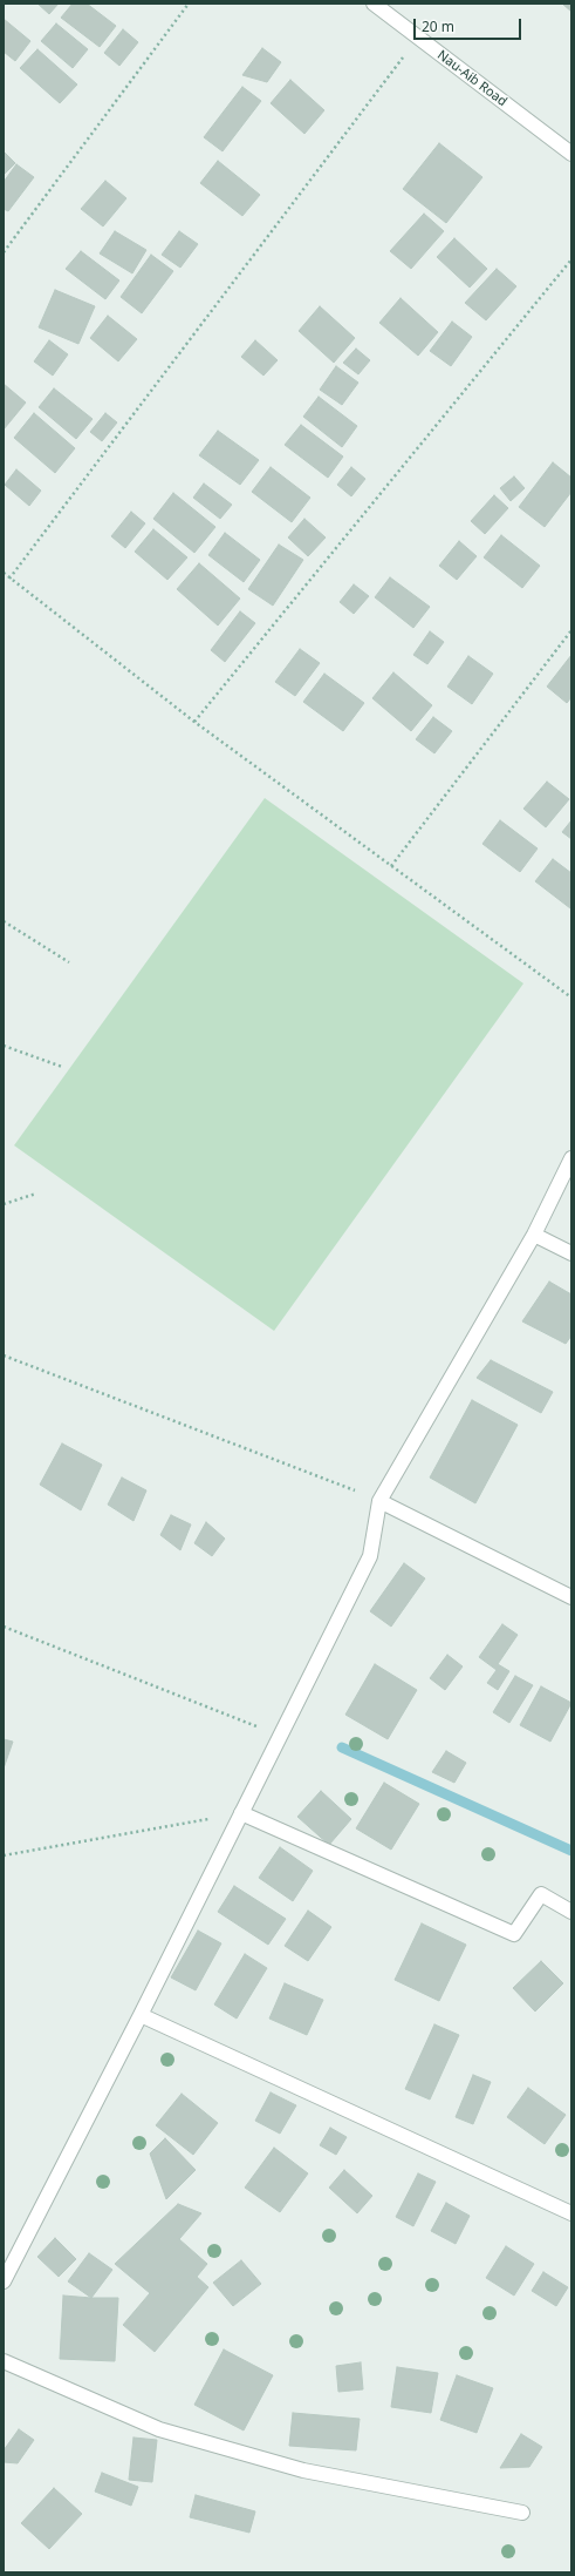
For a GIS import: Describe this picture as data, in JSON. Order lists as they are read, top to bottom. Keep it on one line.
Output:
{"streets":{"street":["Nau-Aib Road"]},"scale_bar":"20 m"}
